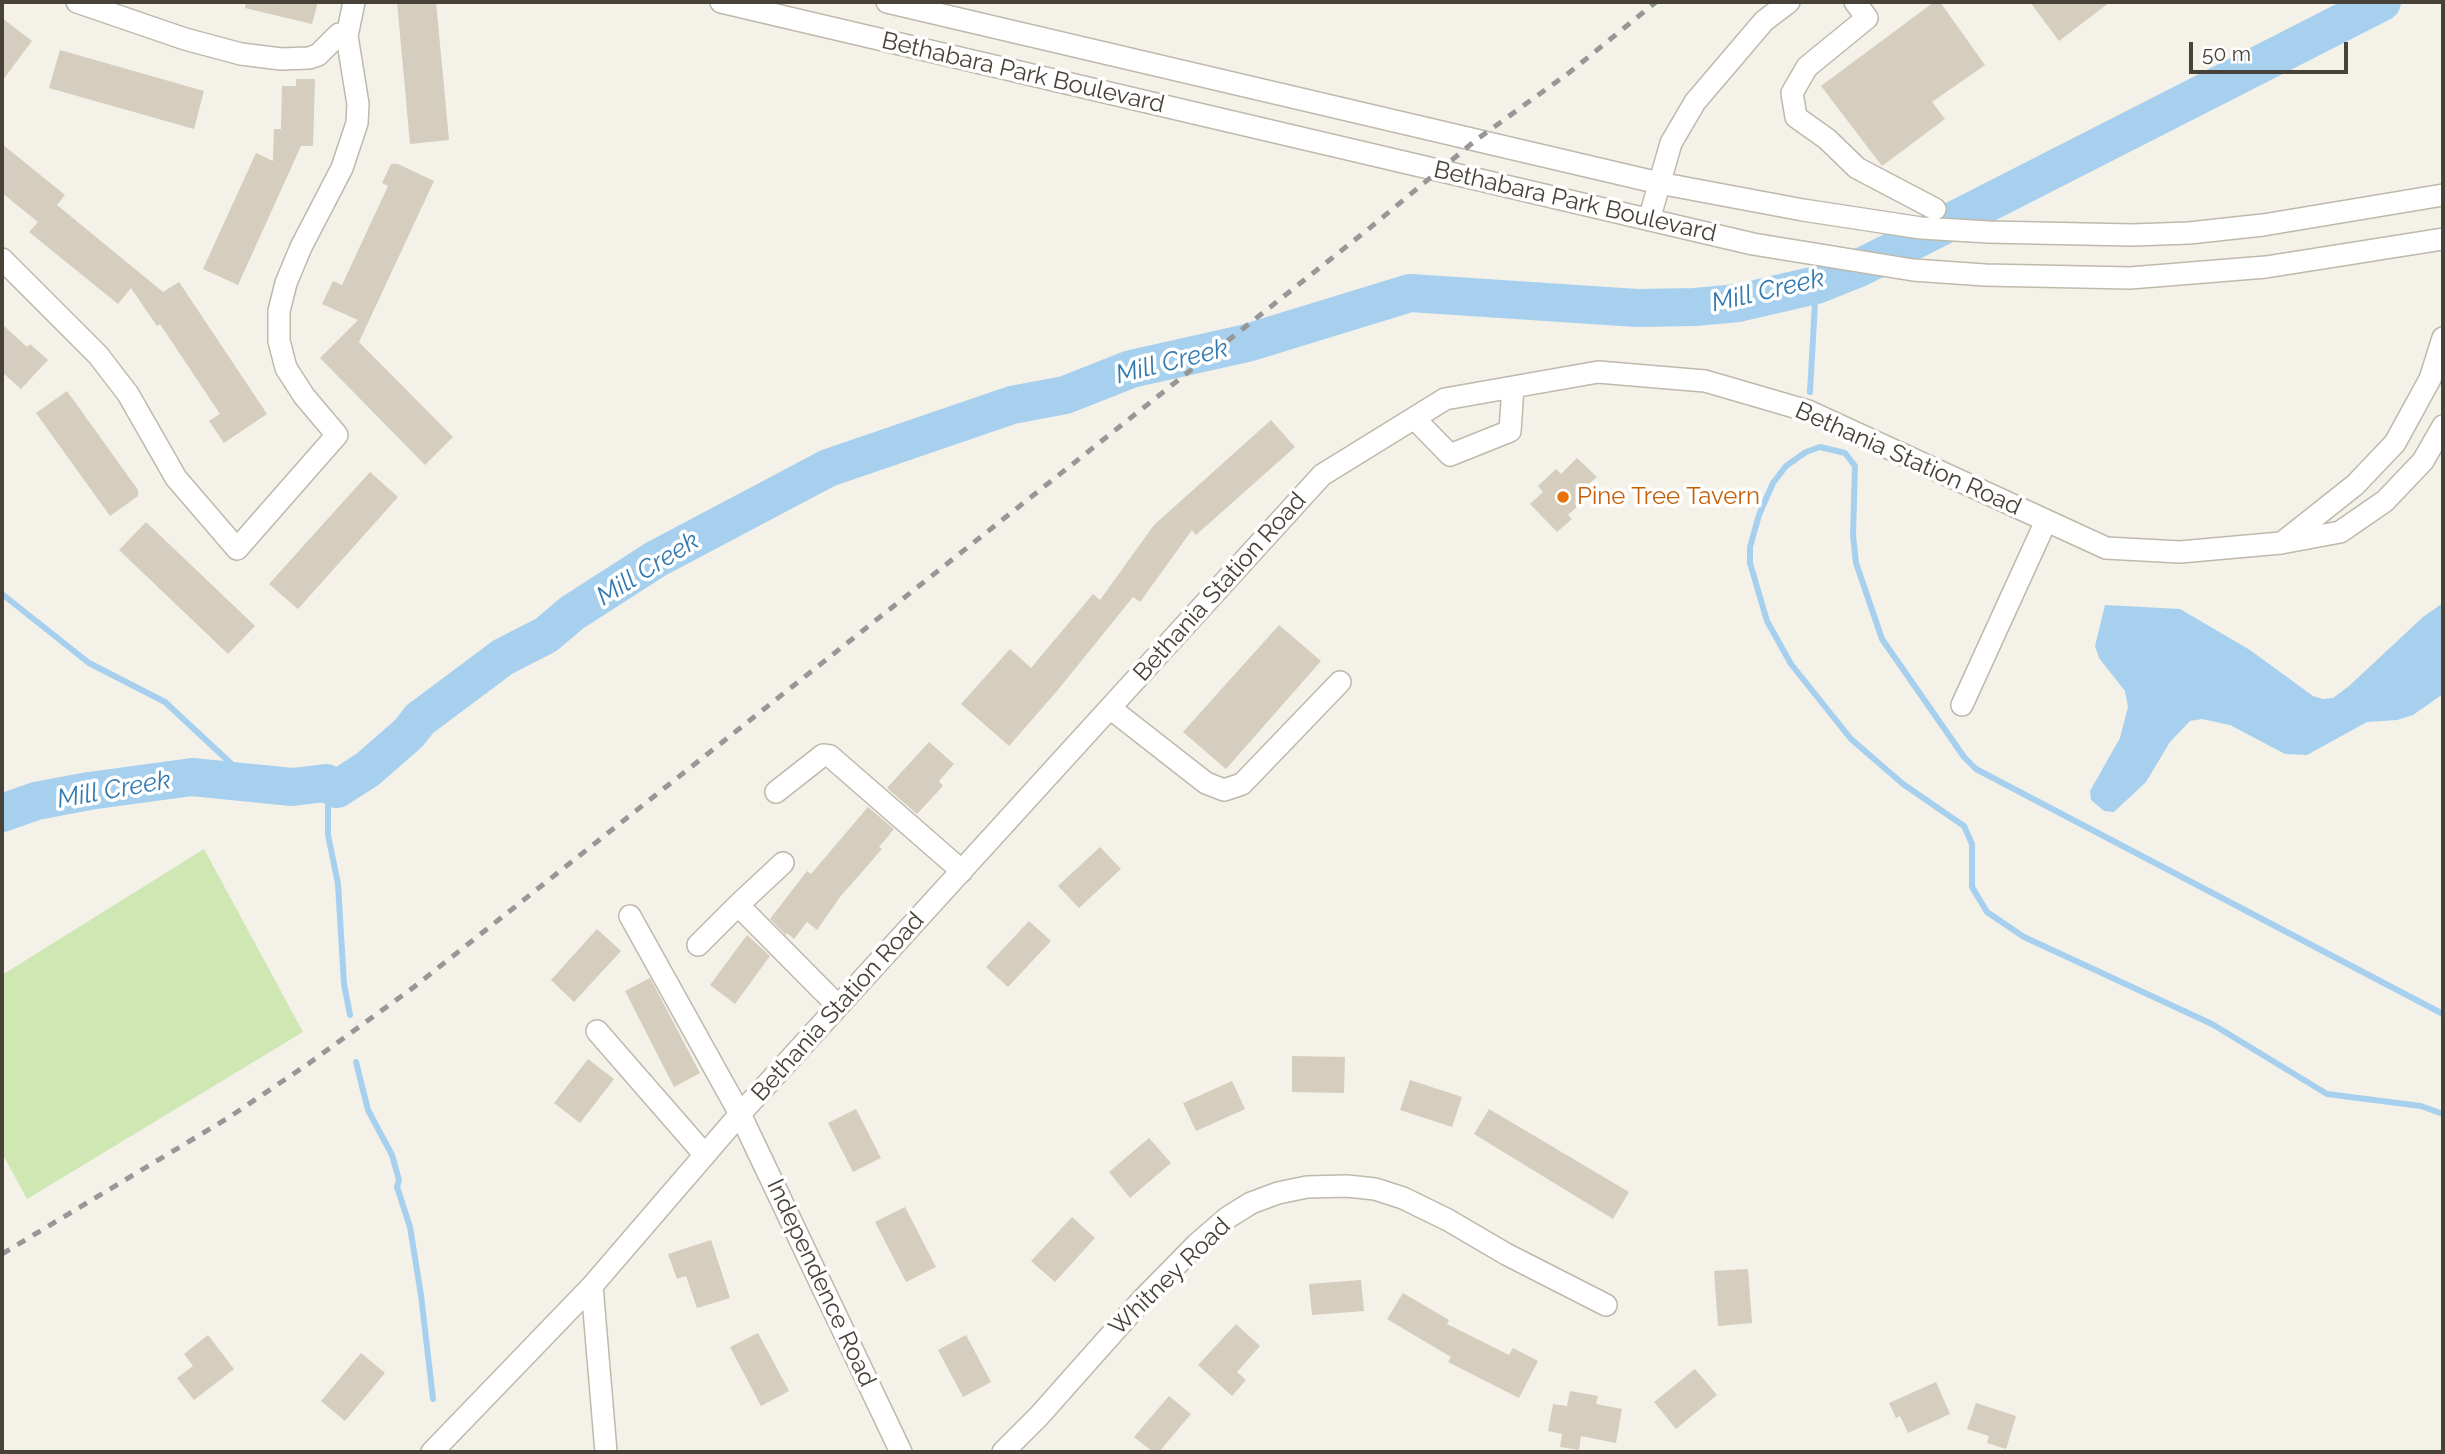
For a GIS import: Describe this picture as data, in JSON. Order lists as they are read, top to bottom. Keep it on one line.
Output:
{"streets":{"street":["Bethabara Park Boulevard","Bethania Station Road","Whitney Road","Independence Road"]},"crossings":[["Bethania Station Road","Independence Road"]],"water":["Mill Creek"],"places":["Pine Tree Tavern"],"scale_bar":"50 m"}
